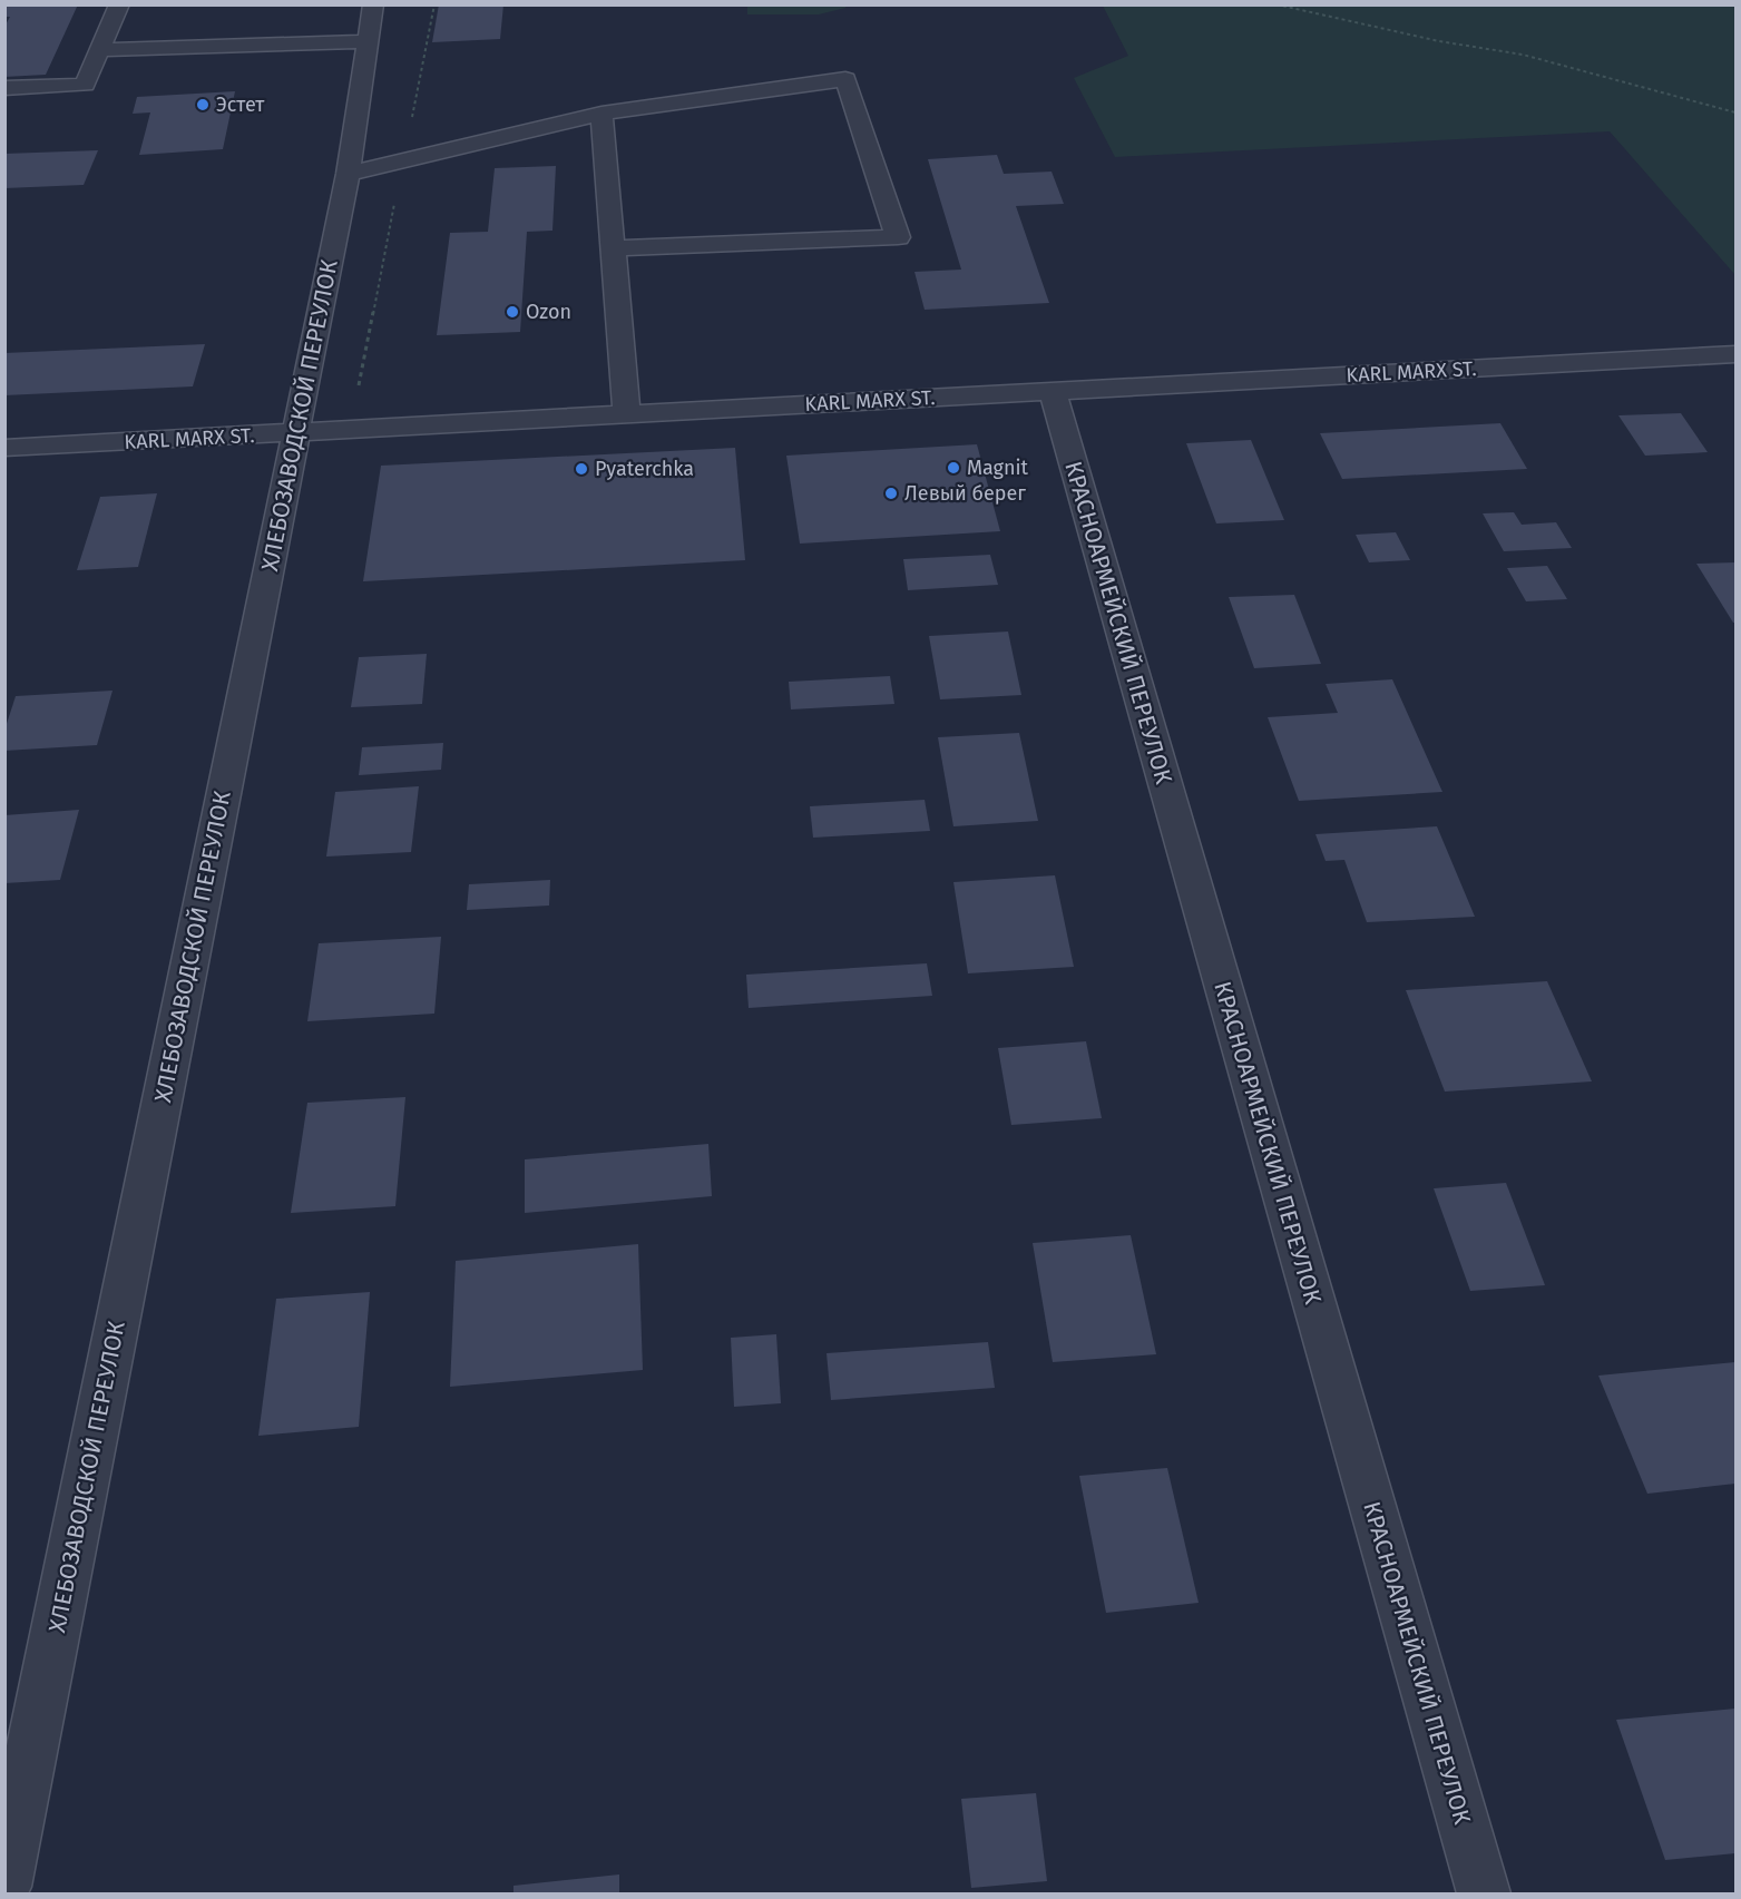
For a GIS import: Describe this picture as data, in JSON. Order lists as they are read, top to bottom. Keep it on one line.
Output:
{"streets":{"street":["KARL MARX ST.","ХЛЕБОЗАВОДСКОЙ ПЕРЕУЛОК","КРАСНОАРМЕЙСКИЙ ПЕРЕУЛОК"]},"crossings":[["KARL MARX ST.","ХЛЕБОЗАВОДСКОЙ ПЕРЕУЛОК"],["KARL MARX ST.","КРАСНОАРМЕЙСКИЙ ПЕРЕУЛОК"]],"places":["Эстет","Ozon","Magnit","Pyaterchka","Левый берег"]}
